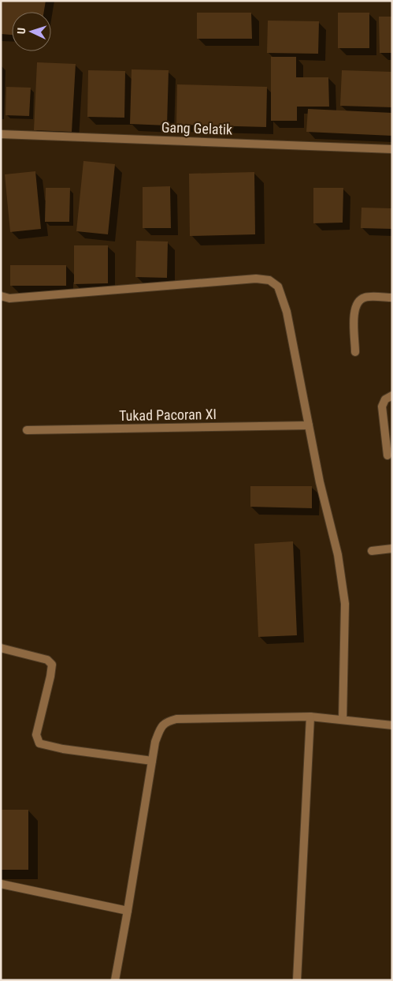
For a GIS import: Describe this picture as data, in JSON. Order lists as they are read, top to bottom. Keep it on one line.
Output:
{"streets":{"street":["Gang Gelatik","Tukad Pacoran XI"]},"north":"left"}
